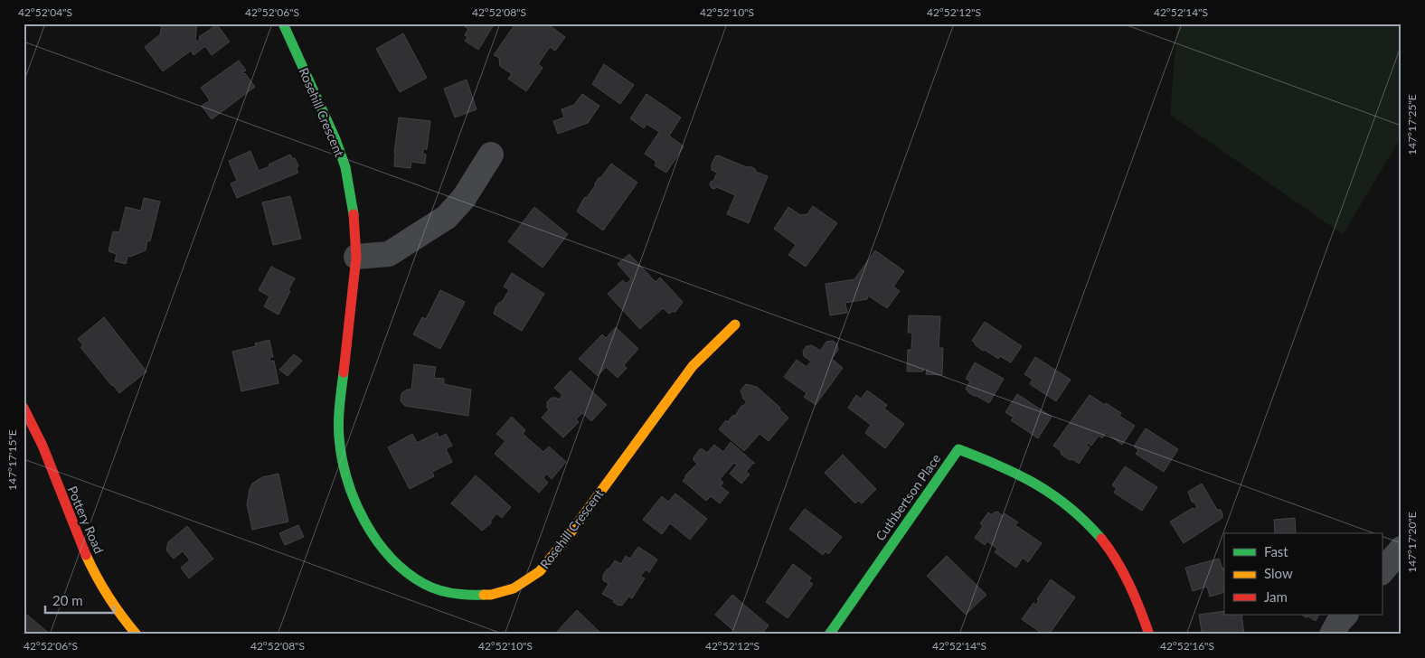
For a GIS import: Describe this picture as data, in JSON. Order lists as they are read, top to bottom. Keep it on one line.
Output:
{"streets":{"street":["Rosehill Crescent","Cuthbertson Place","Pottery Road"]},"legend":["Fast","Slow","Jam"],"scale_bar":"20 m","coordinates":["42°52'04\"S","42°52'06\"S","42°52'08\"S","42°52'10\"S","42°52'12\"S","42°52'14\"S","147°17'25\"E","147°17'15\"E","147°17'20\"E","42°52'16\"S"]}
